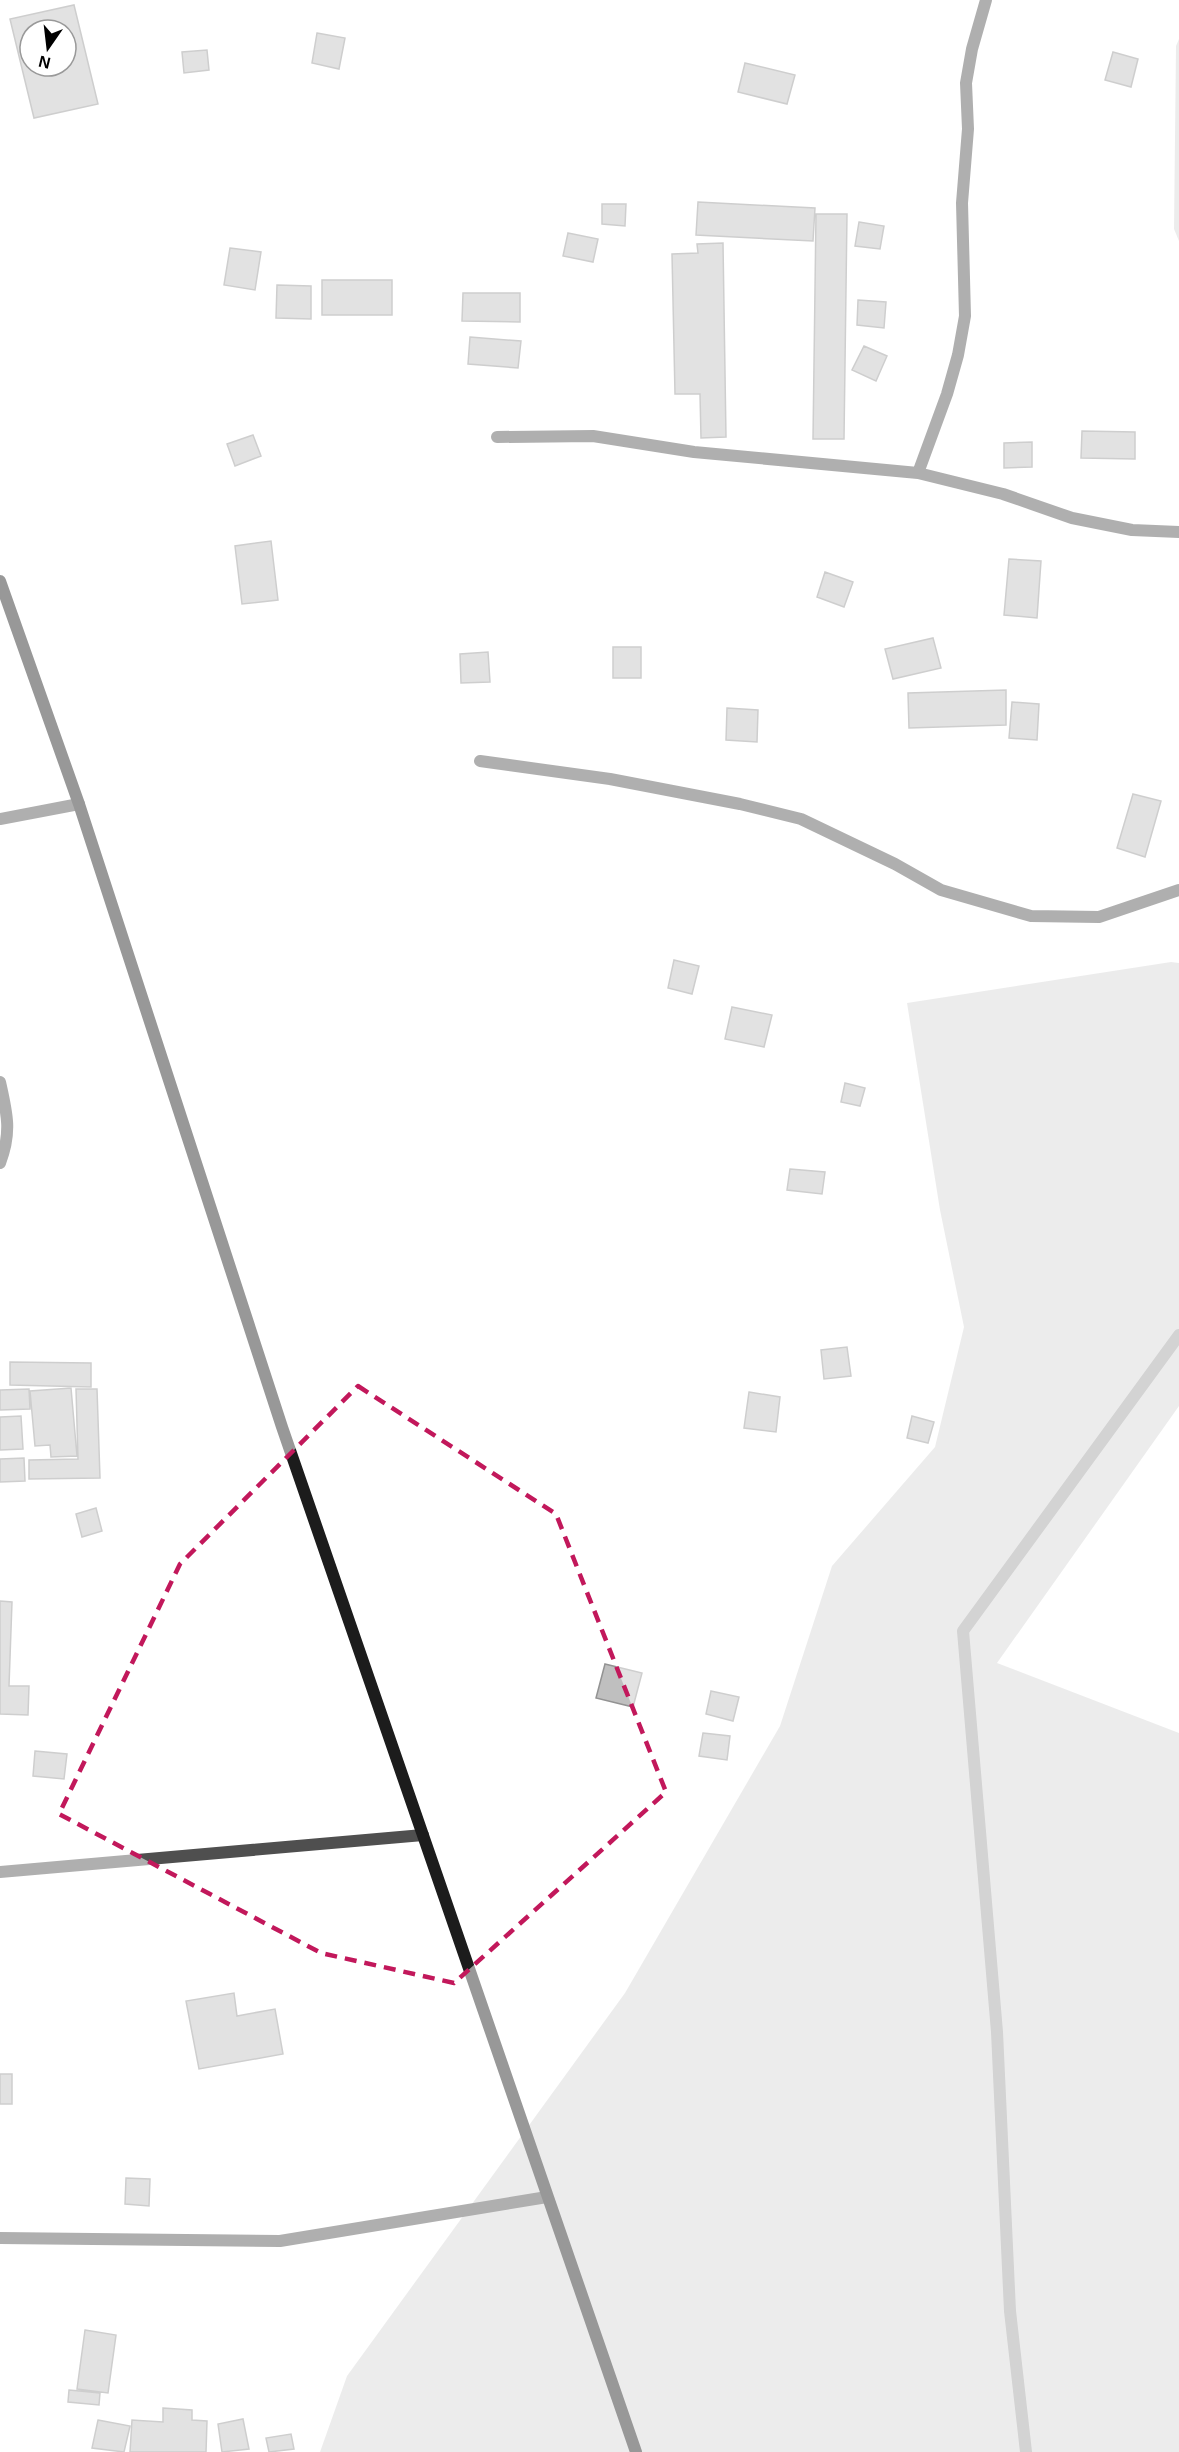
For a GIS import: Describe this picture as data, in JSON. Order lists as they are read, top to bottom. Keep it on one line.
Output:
{"north":"bottom"}
